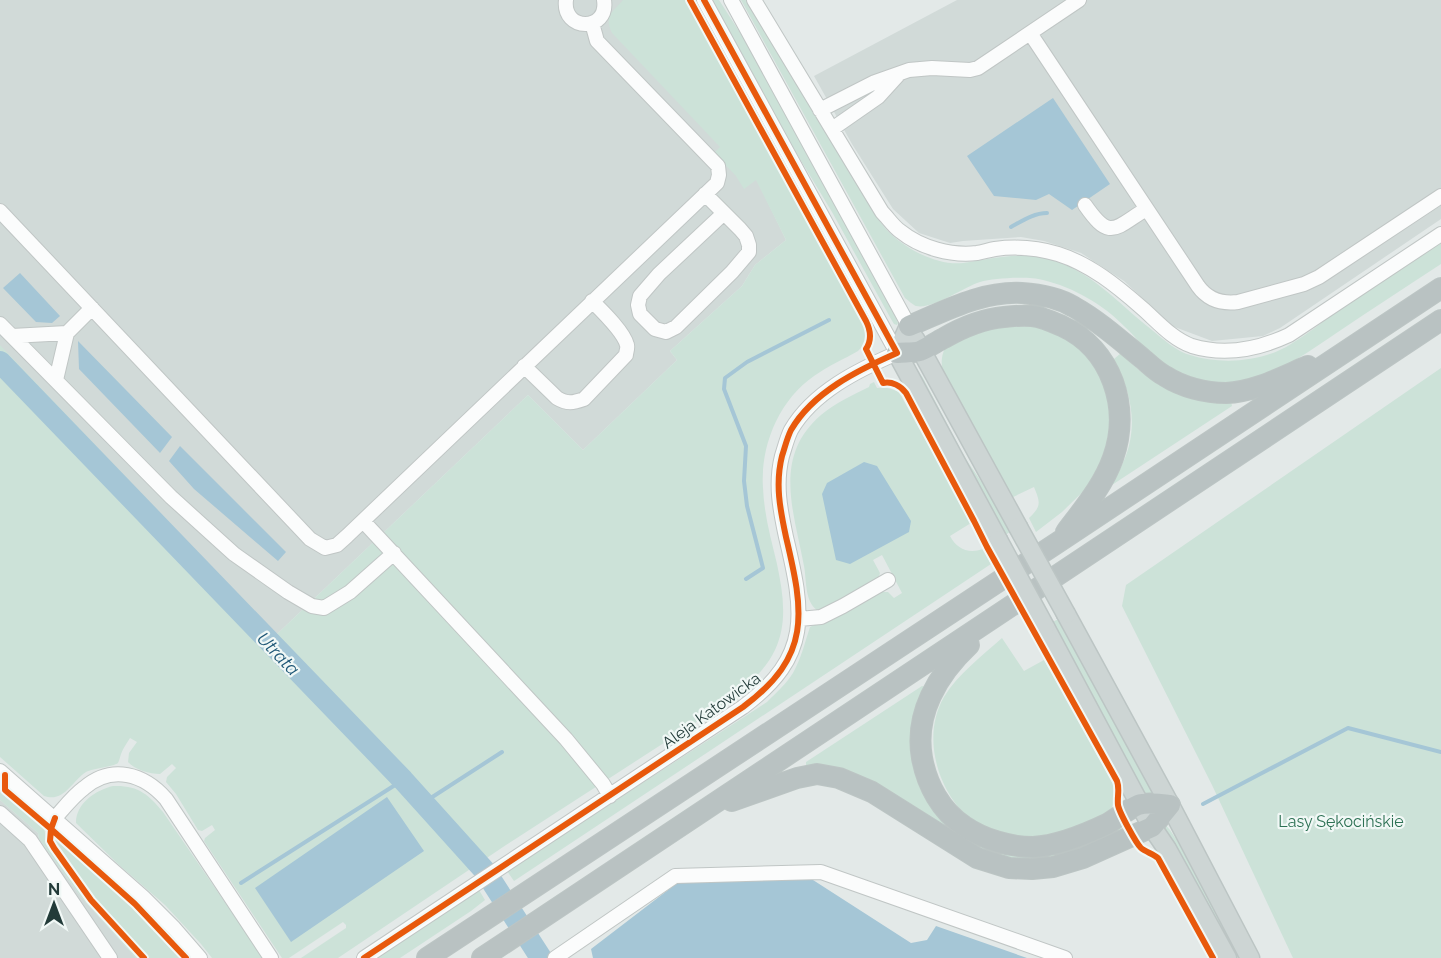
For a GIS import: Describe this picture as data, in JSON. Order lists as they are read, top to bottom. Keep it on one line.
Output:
{"streets":{"street":["Aleja Katowicka"]},"water":["Utrata"],"parks":["Lasy Sękocińskie"],"north":"top"}
